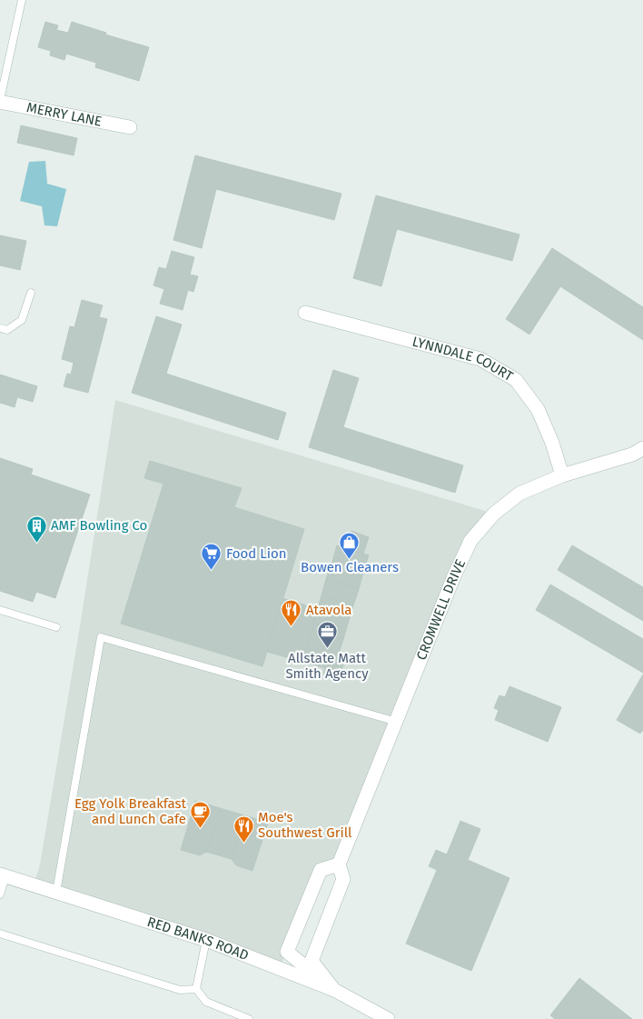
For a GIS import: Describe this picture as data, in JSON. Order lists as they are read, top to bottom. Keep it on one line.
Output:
{"streets":{"street":["MERRY LANE","LYNNDALE COURT","CROMWELL DRIVE","RED BANKS ROAD"]},"crossings":[["LYNNDALE COURT","CROMWELL DRIVE"],["CROMWELL DRIVE","RED BANKS ROAD"]],"places":{"building":["AMF Bowling Co"],"shop":["Bowen Cleaners"],"supermarket":["Food Lion"],"restaurant":["Atavola","Moe's Southwest Grill"],"office":["Allstate Matt Smith Agency"],"cafe":["Egg Yolk Breakfast and Lunch Cafe"]}}
